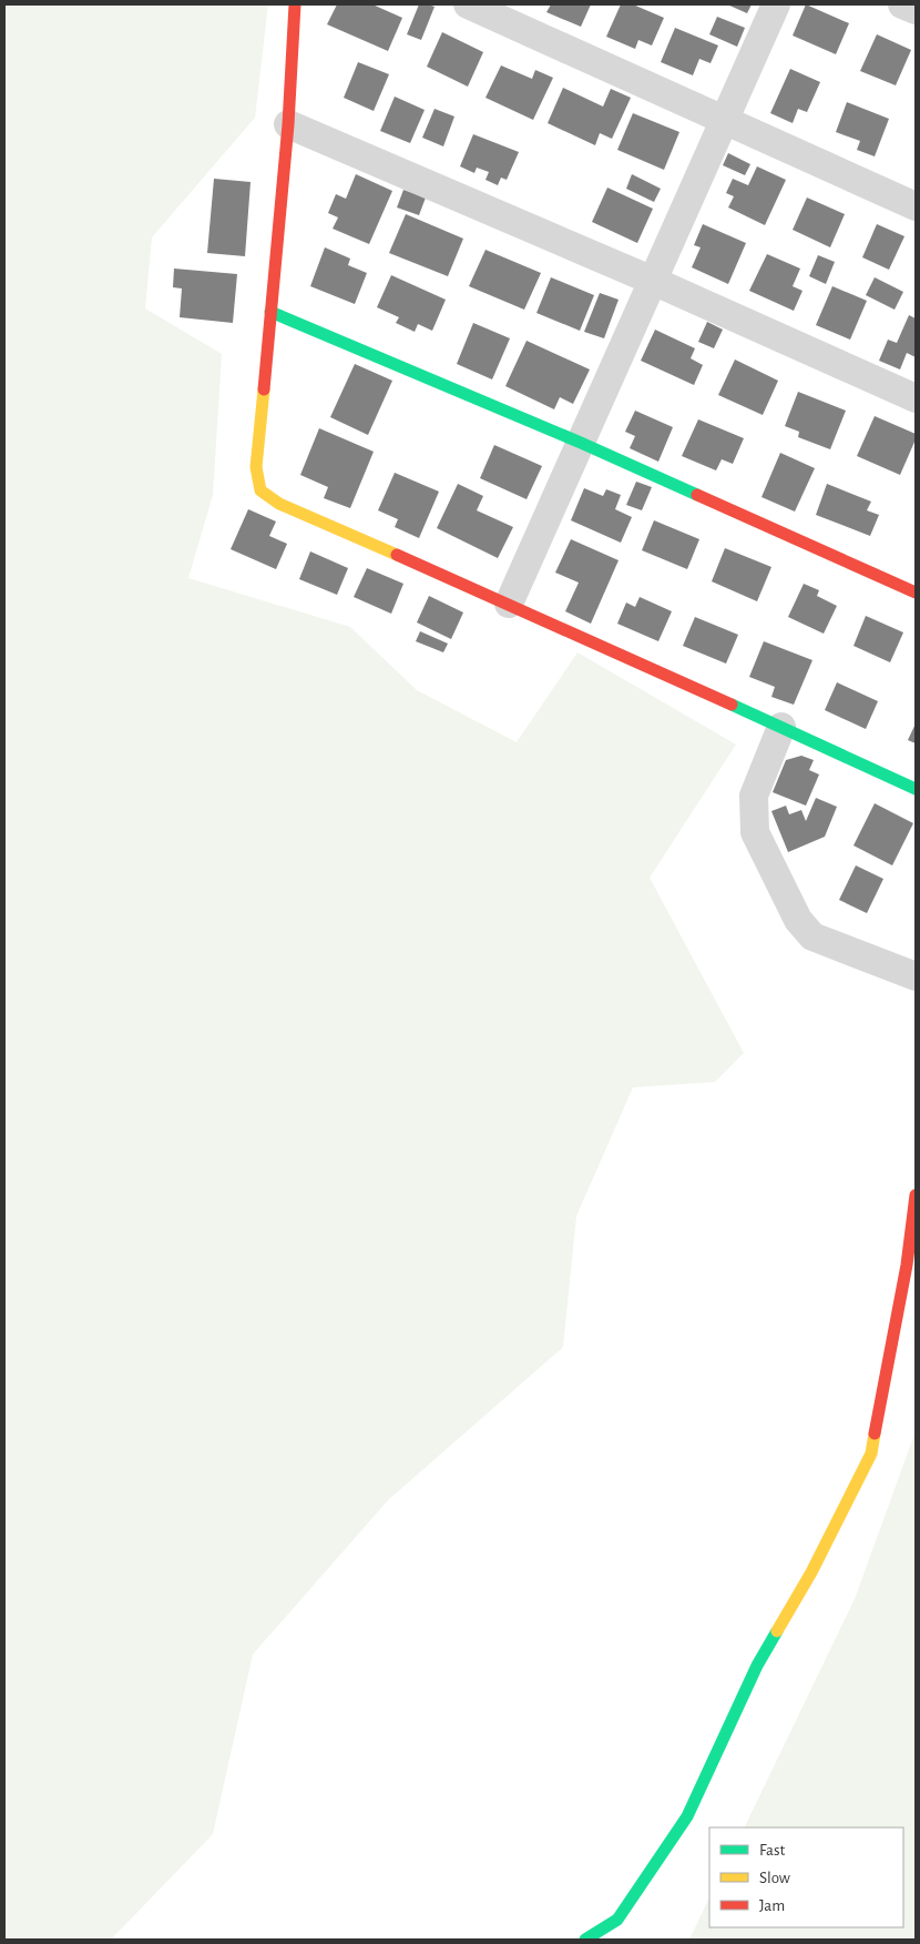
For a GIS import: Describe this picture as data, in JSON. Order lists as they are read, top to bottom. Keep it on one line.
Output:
{"legend":["Fast","Slow","Jam"]}
